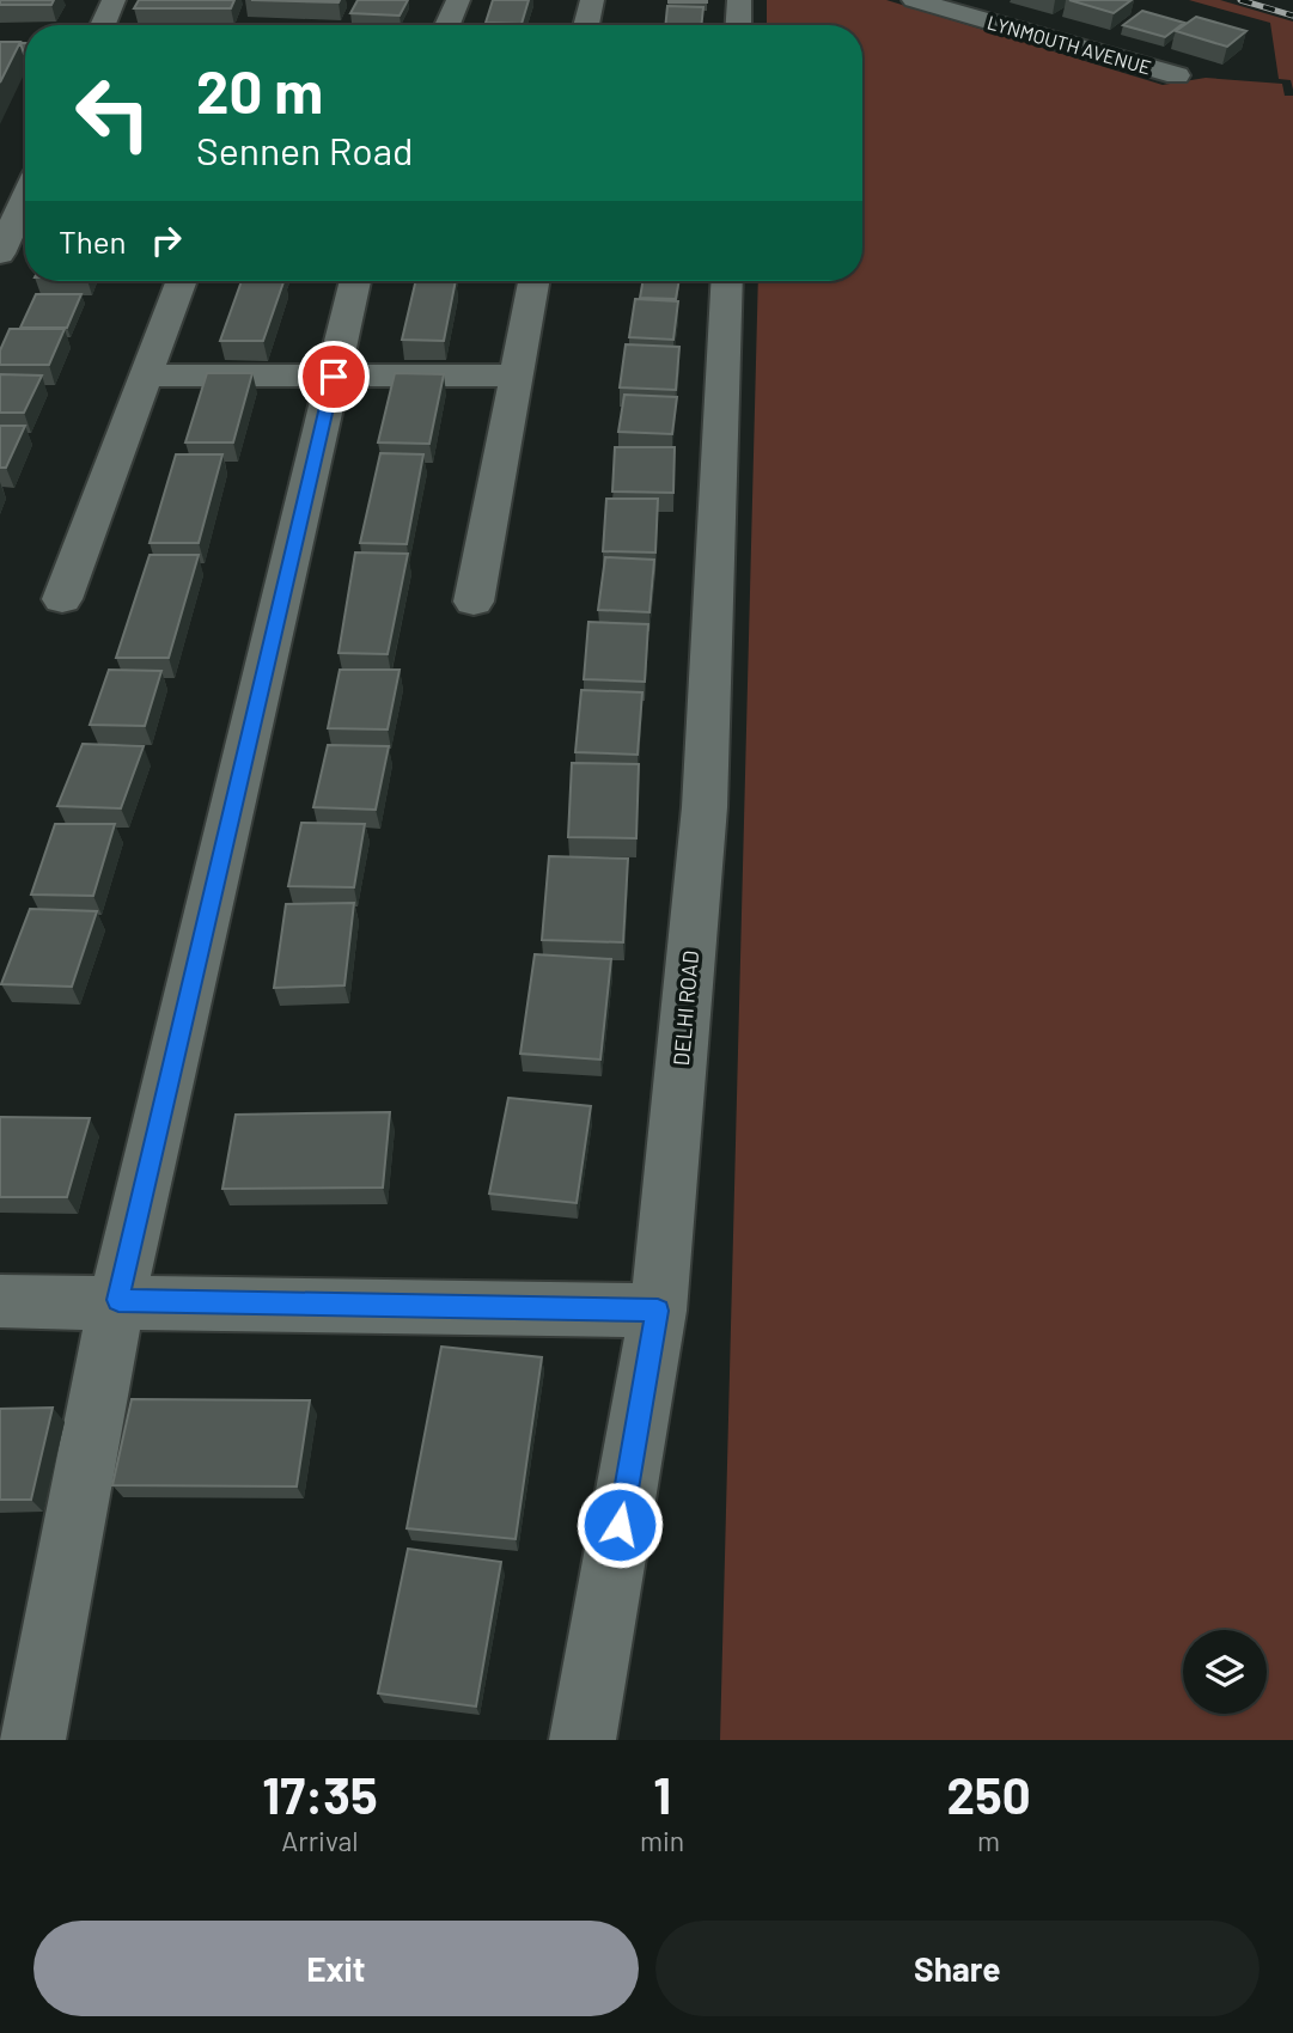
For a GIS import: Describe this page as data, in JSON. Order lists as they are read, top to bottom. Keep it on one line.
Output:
{"streets":{"street":["LYNMOUTH AVENUE","DELHI ROAD"]},"page":{"turn":["20 m","Sennen Road"],"then":"Then","eta":["17:35","Arrival","1","min","250","m"],"buttons":["Exit","Share"]}}
